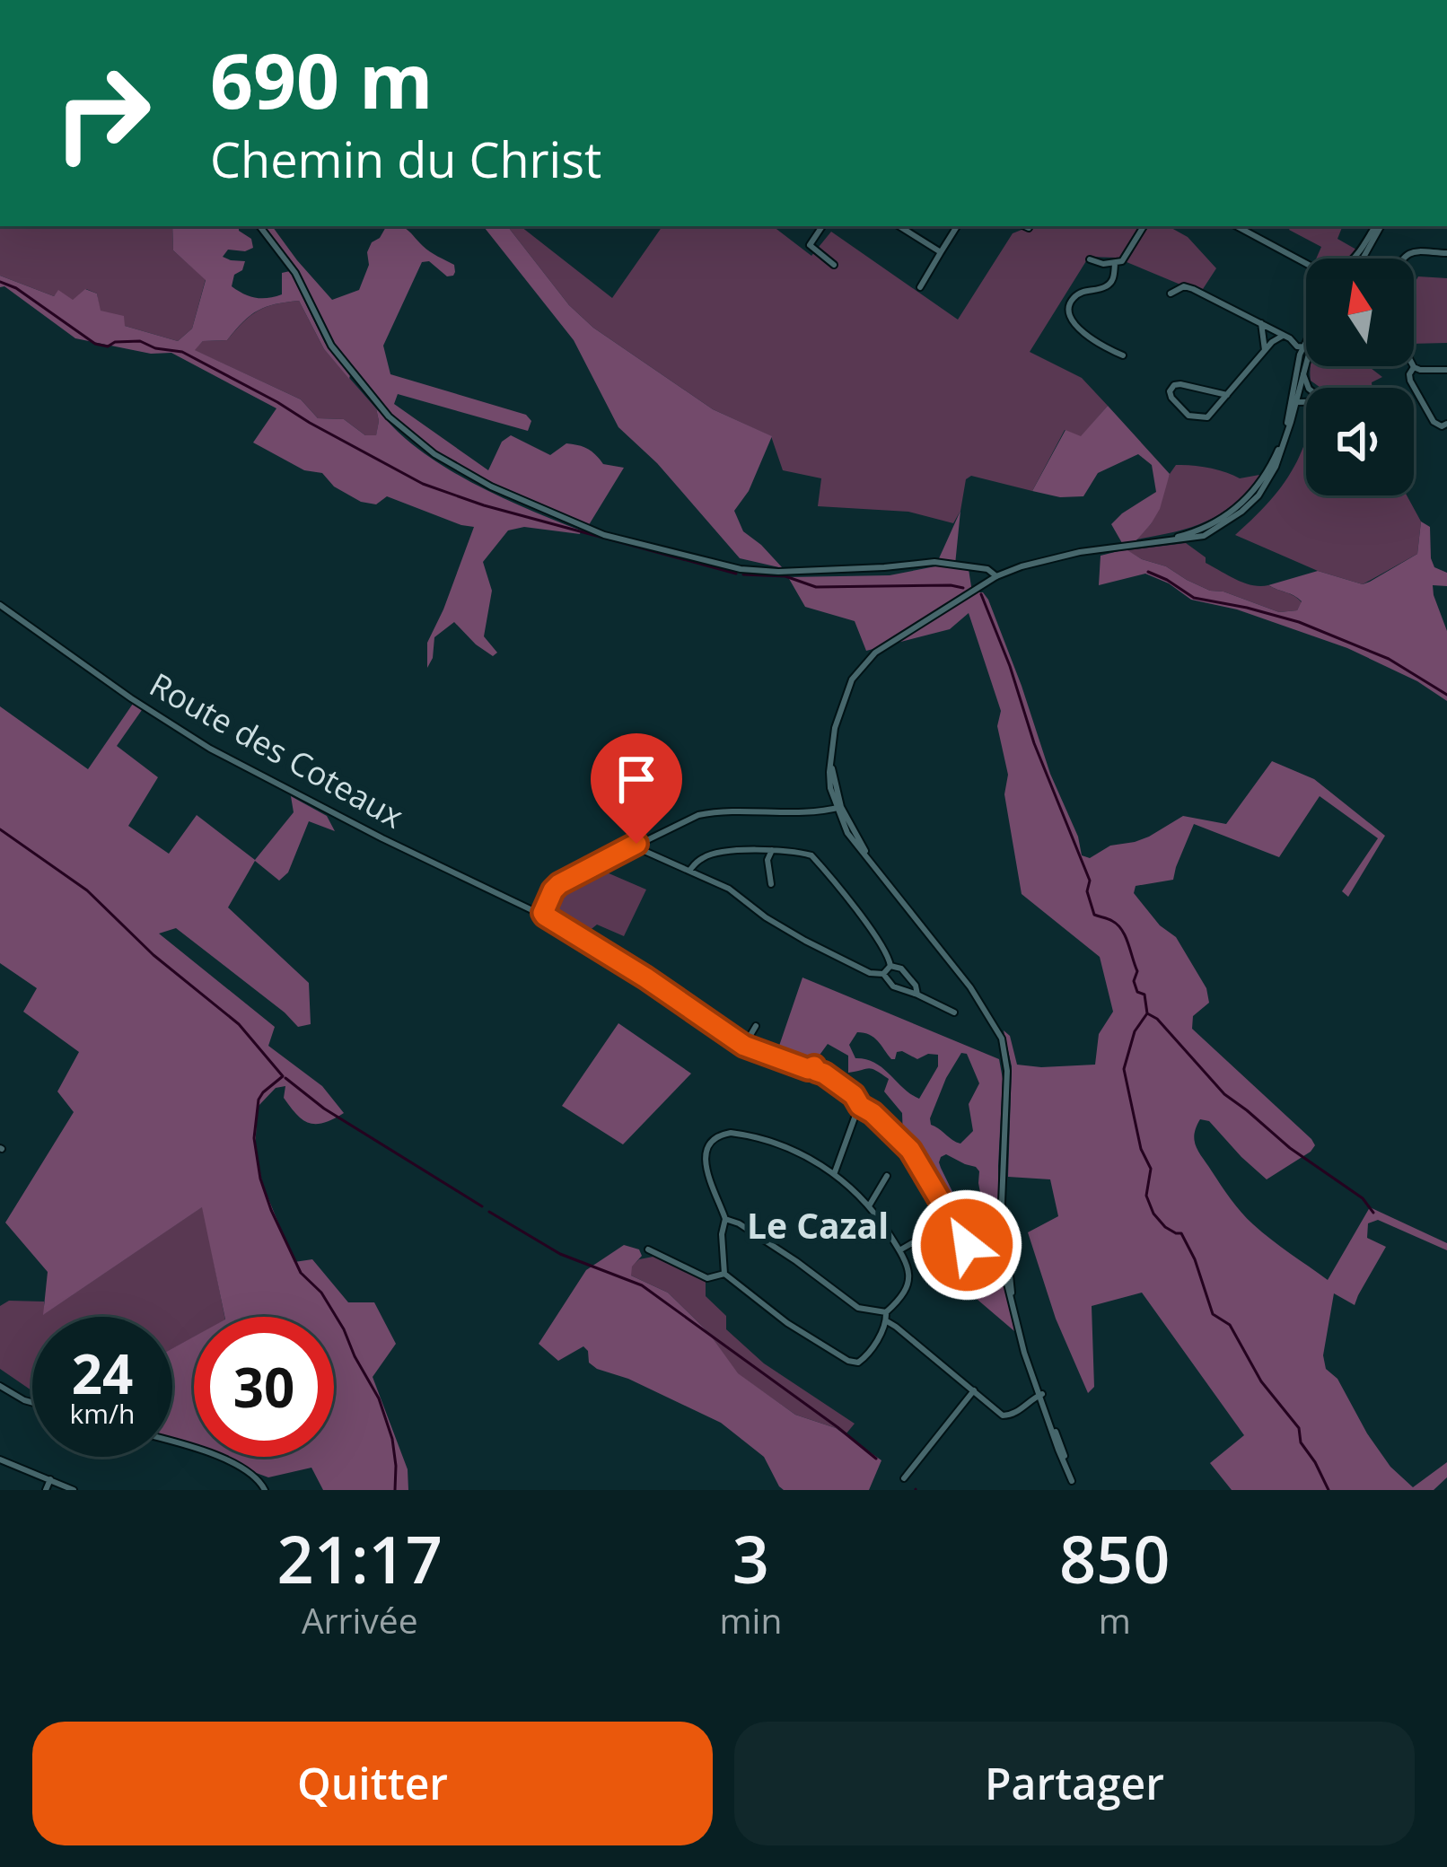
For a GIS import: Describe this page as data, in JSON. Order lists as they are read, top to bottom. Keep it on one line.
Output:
{"streets":{"street":["Route des Coteaux"]},"districts":["Le Cazal"],"north":"top","page":{"turn":["690 m","Chemin du Christ"],"speed":"24 km/h","limit":"30","eta":["21:17","Arrivée","3","min","850","m"],"buttons":["Quitter","Partager"]}}
